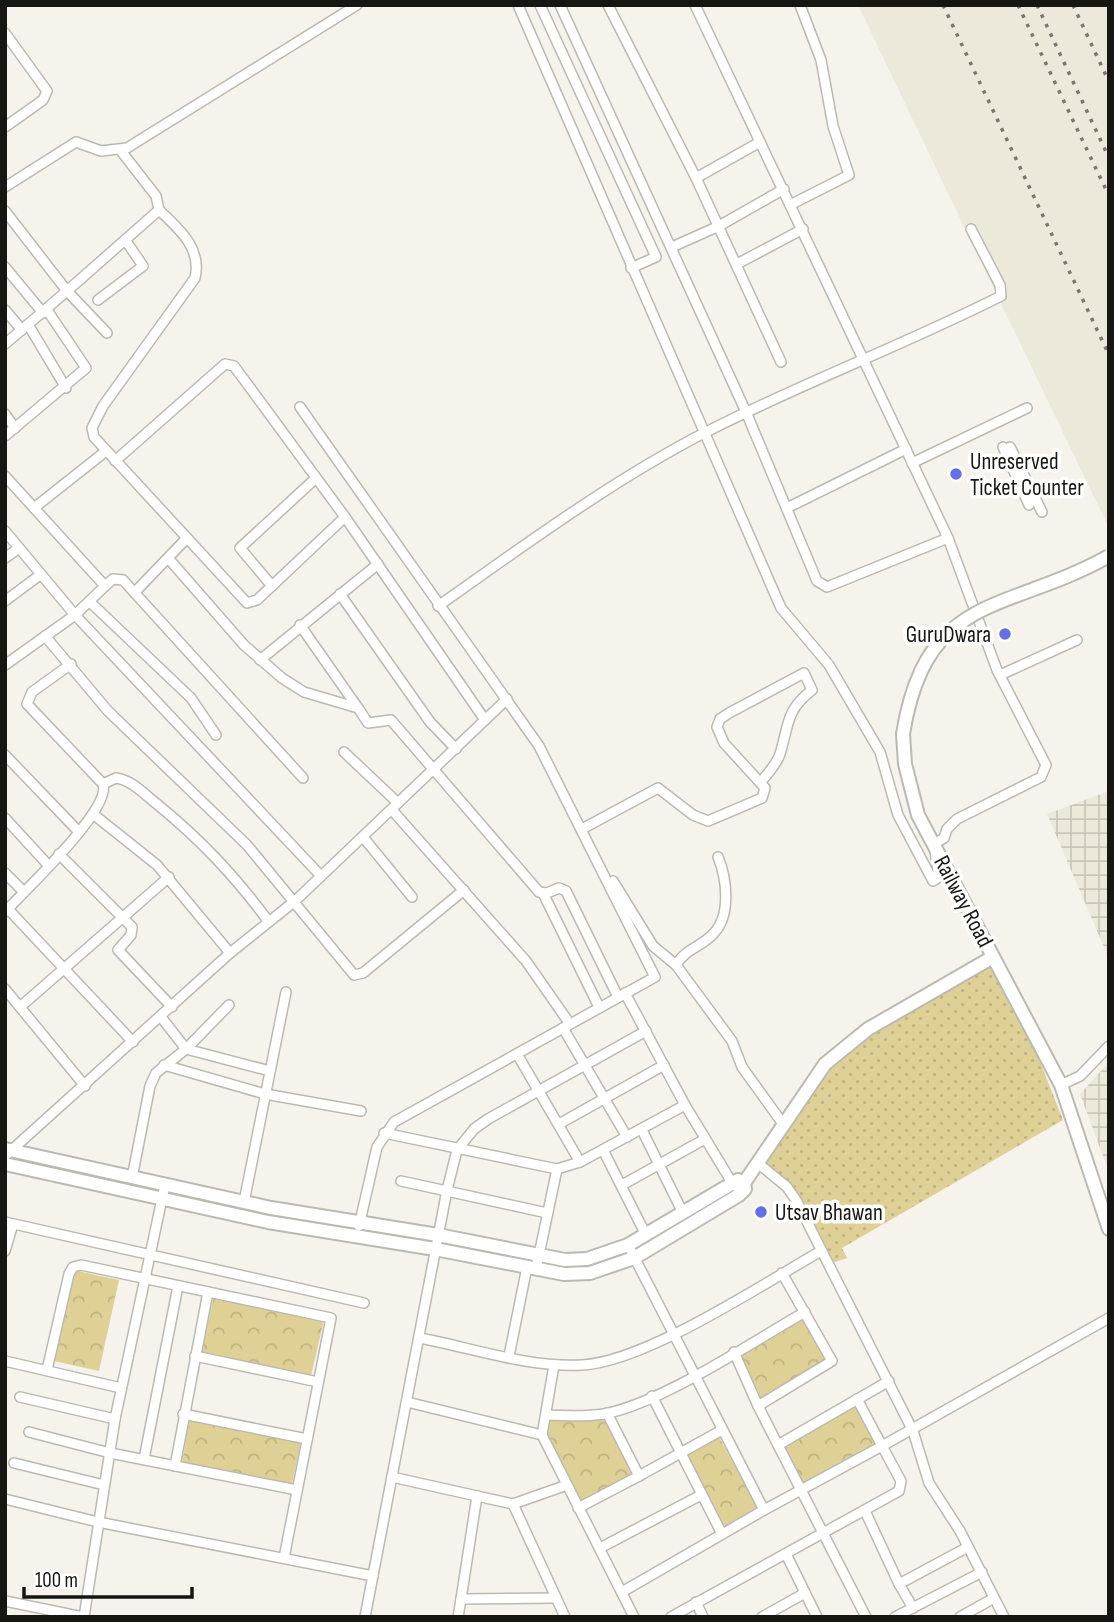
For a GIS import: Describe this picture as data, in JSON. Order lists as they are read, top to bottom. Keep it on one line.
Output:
{"streets":{"street":["Railway Road"]},"places":["Unreserved Ticket Counter","GuruDwara","Utsav Bhawan"],"scale_bar":"100 m"}
